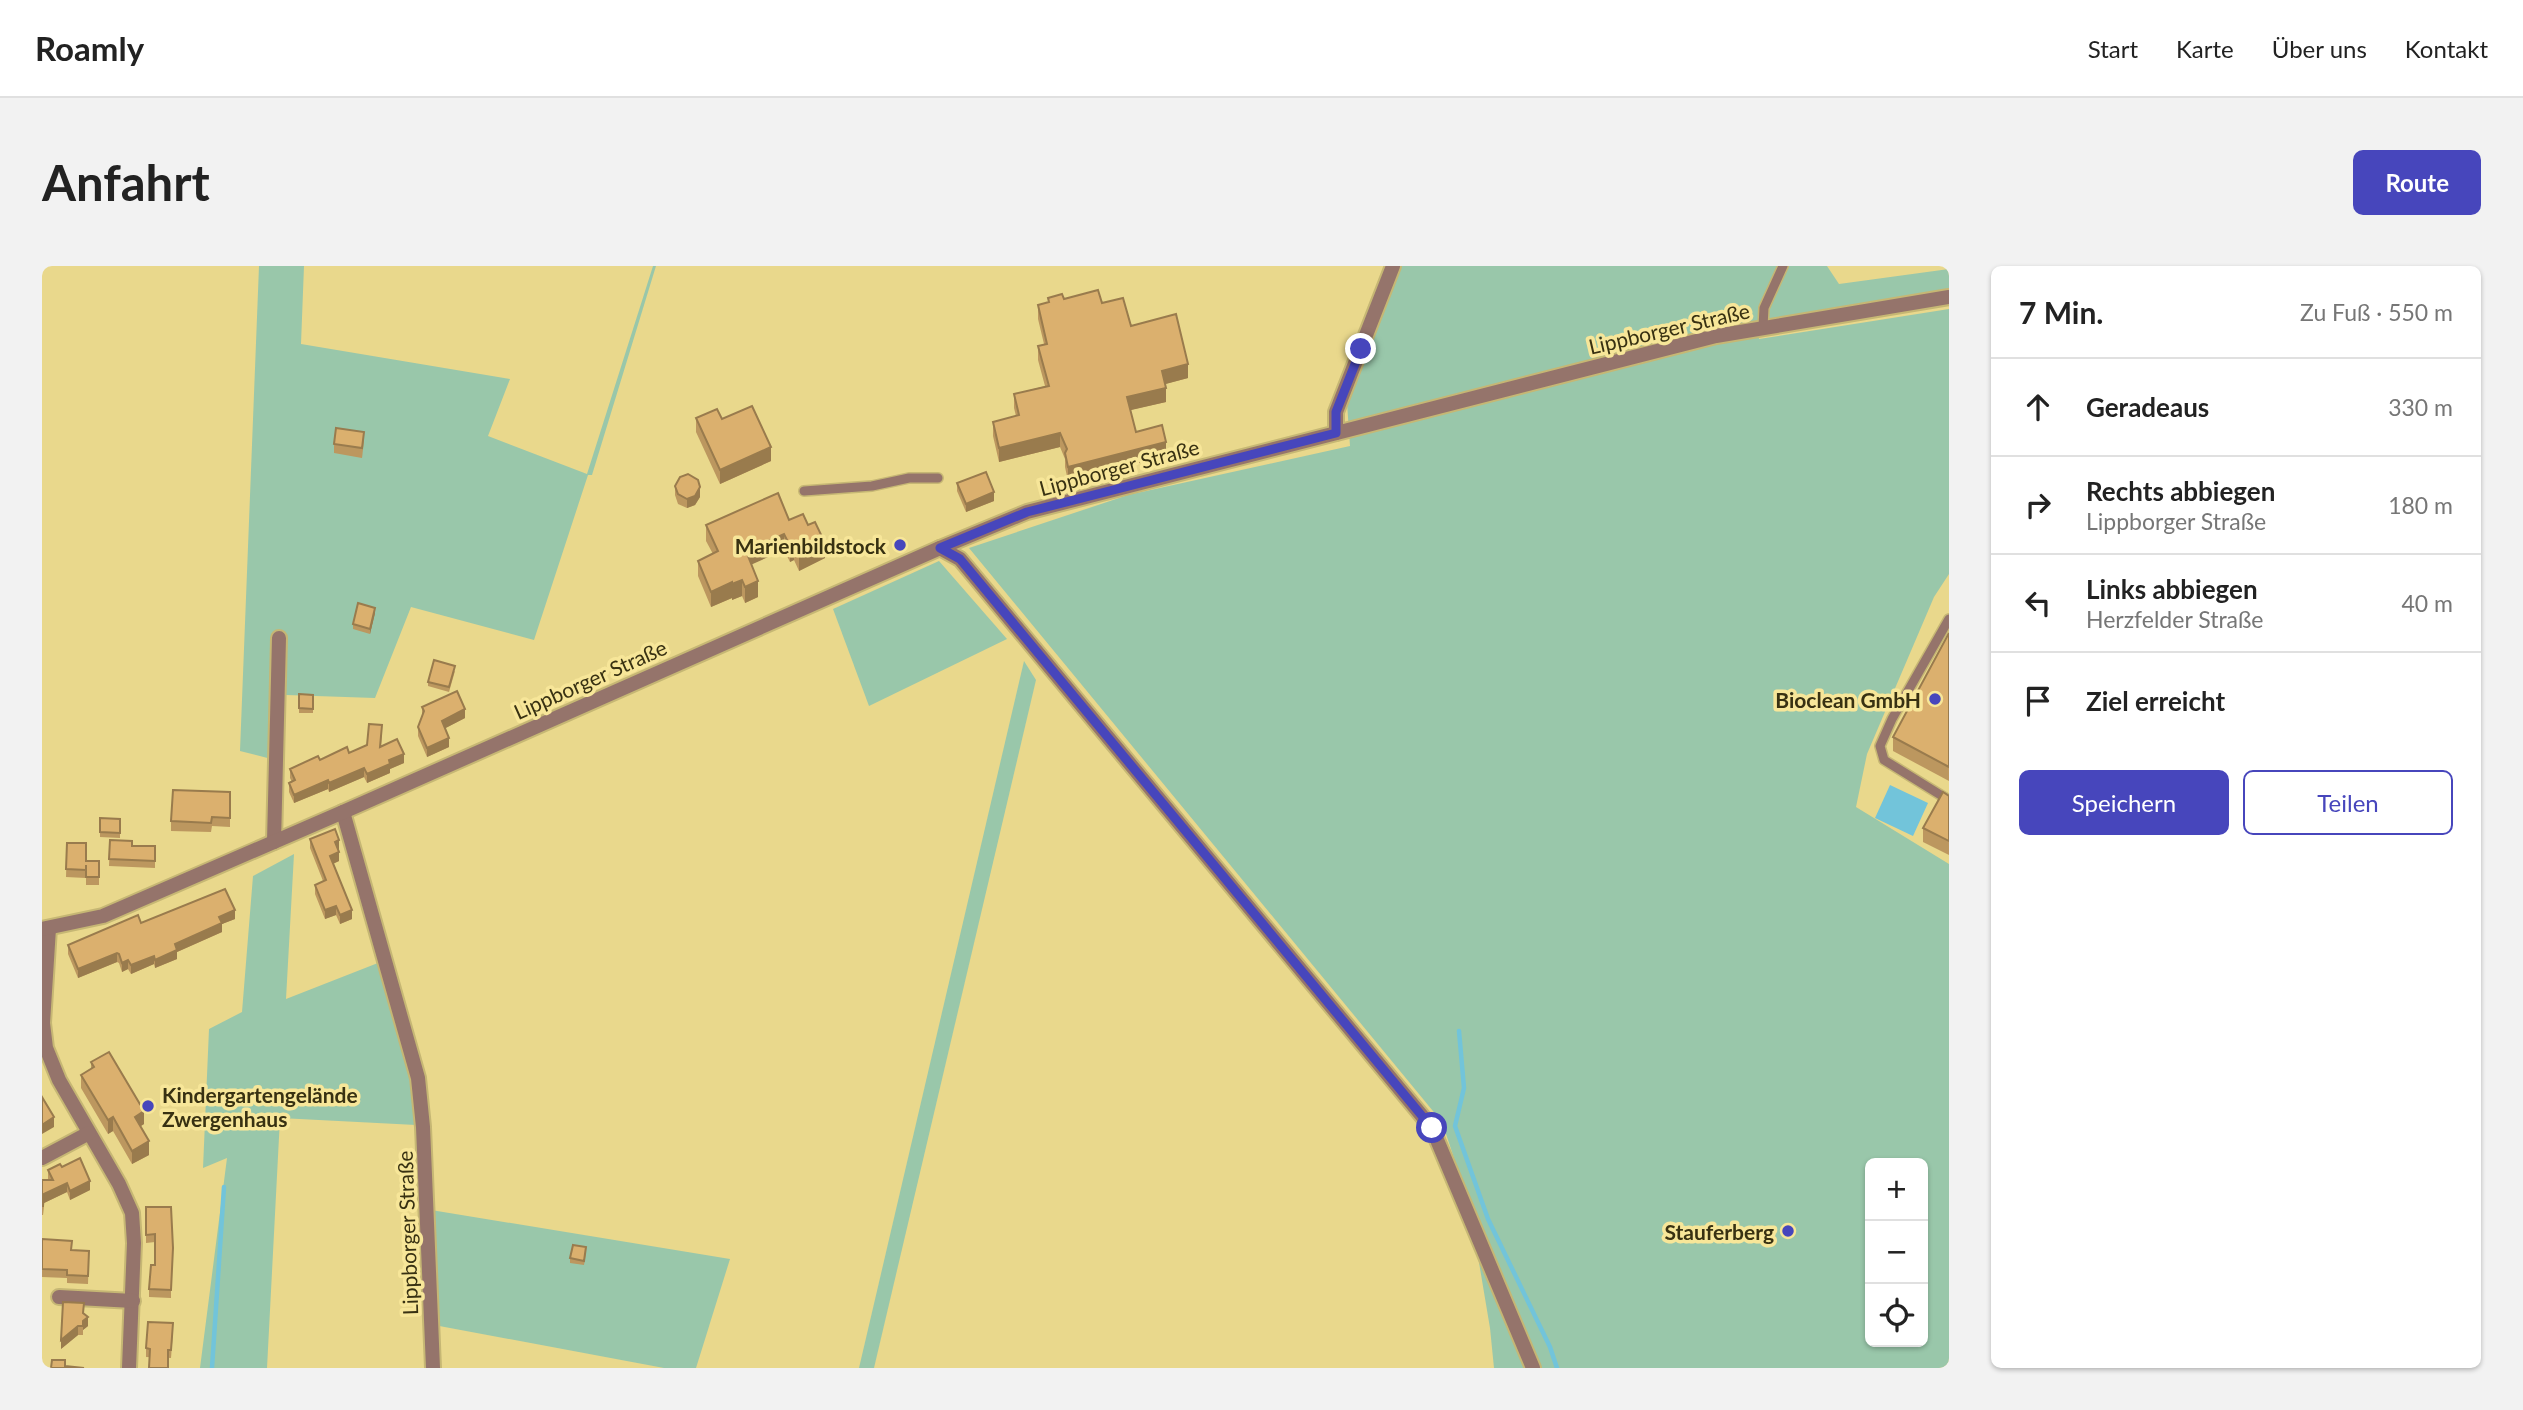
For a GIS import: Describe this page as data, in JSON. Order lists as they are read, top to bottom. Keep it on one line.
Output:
{"streets":{"street":["Lippborger Straße"]},"places":["Marienbildstock","Bioclean GmbH","Kindergartengelände Zwergenhaus","Stauferberg"],"page":{"header":"Roamly","nav":["Start","Karte","Über uns","Kontakt"],"buttons":["Route",["Speichern","Teilen"]],"title":"Anfahrt","heading":["7 Min.","Zu Fuß · 550 m"],"list":[["Geradeaus","330 m"],["Rechts abbiegen","Lippborger Straße","180 m"],["Links abbiegen","Herzfelder Straße","40 m"],"Ziel erreicht"],"map_buttons":["+","−"]}}
